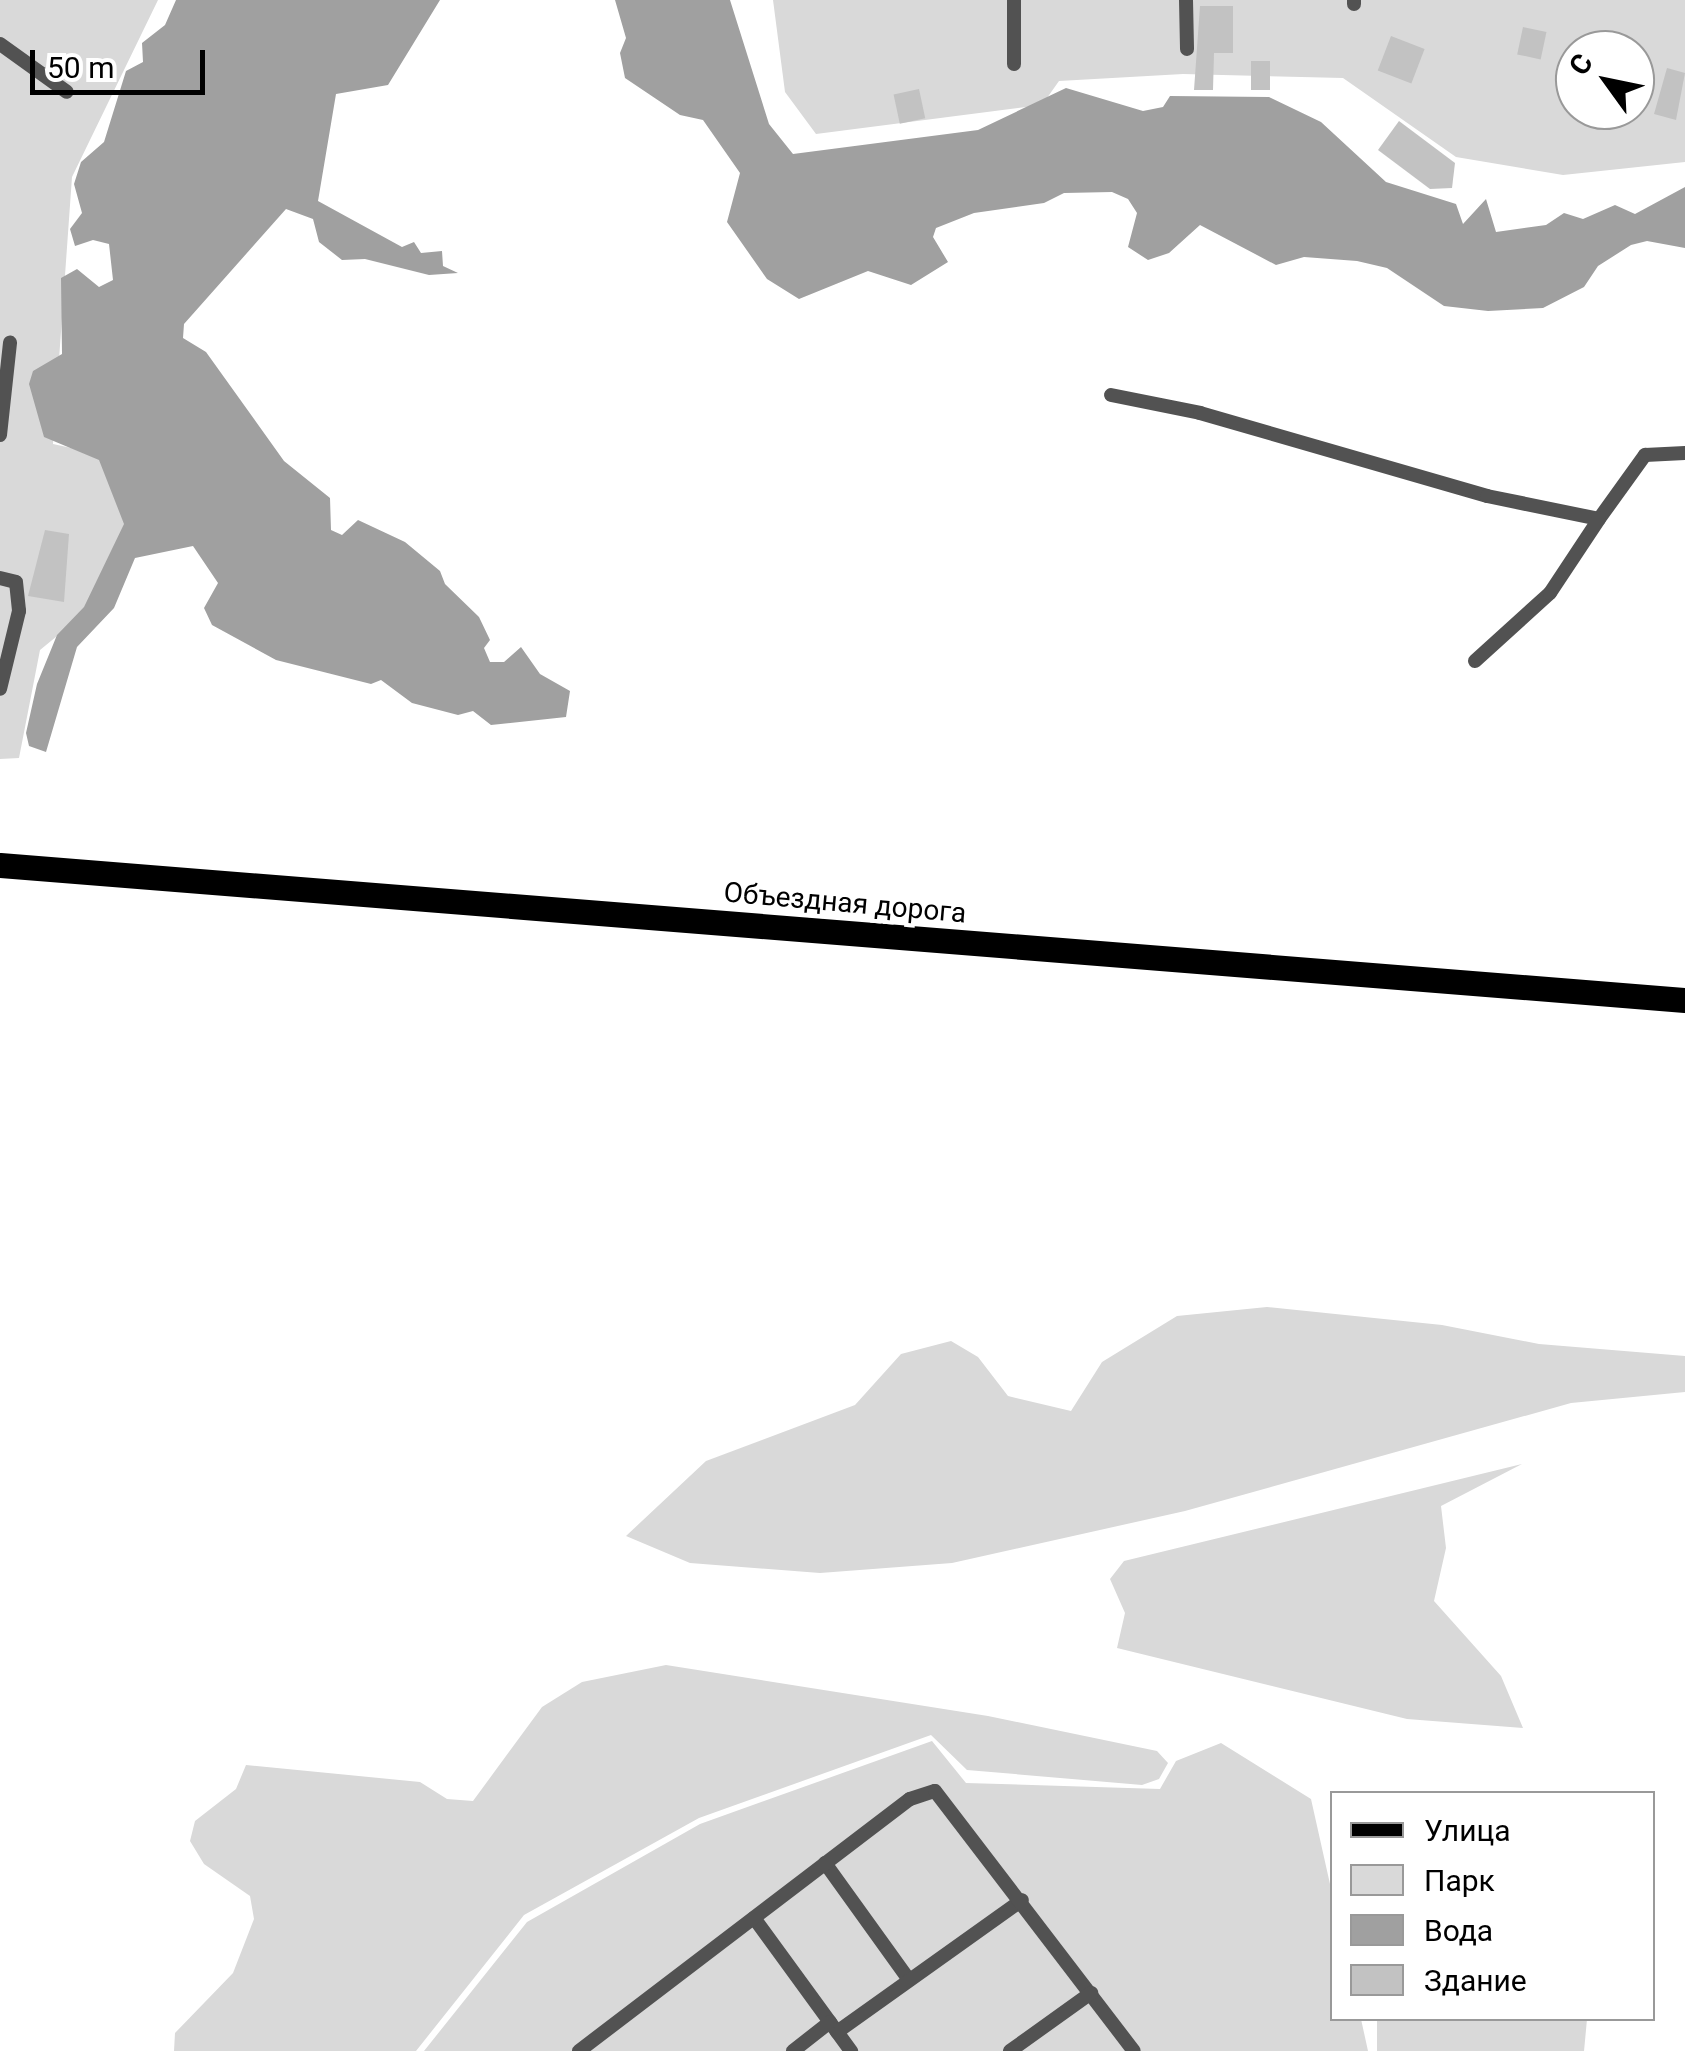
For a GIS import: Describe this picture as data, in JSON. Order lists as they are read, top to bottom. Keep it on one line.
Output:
{"streets":{"main road":["Объездная дорога"]},"legend":["Улица","Парк","Вода","Здание"],"scale_bar":"50 m","north":"top left"}
